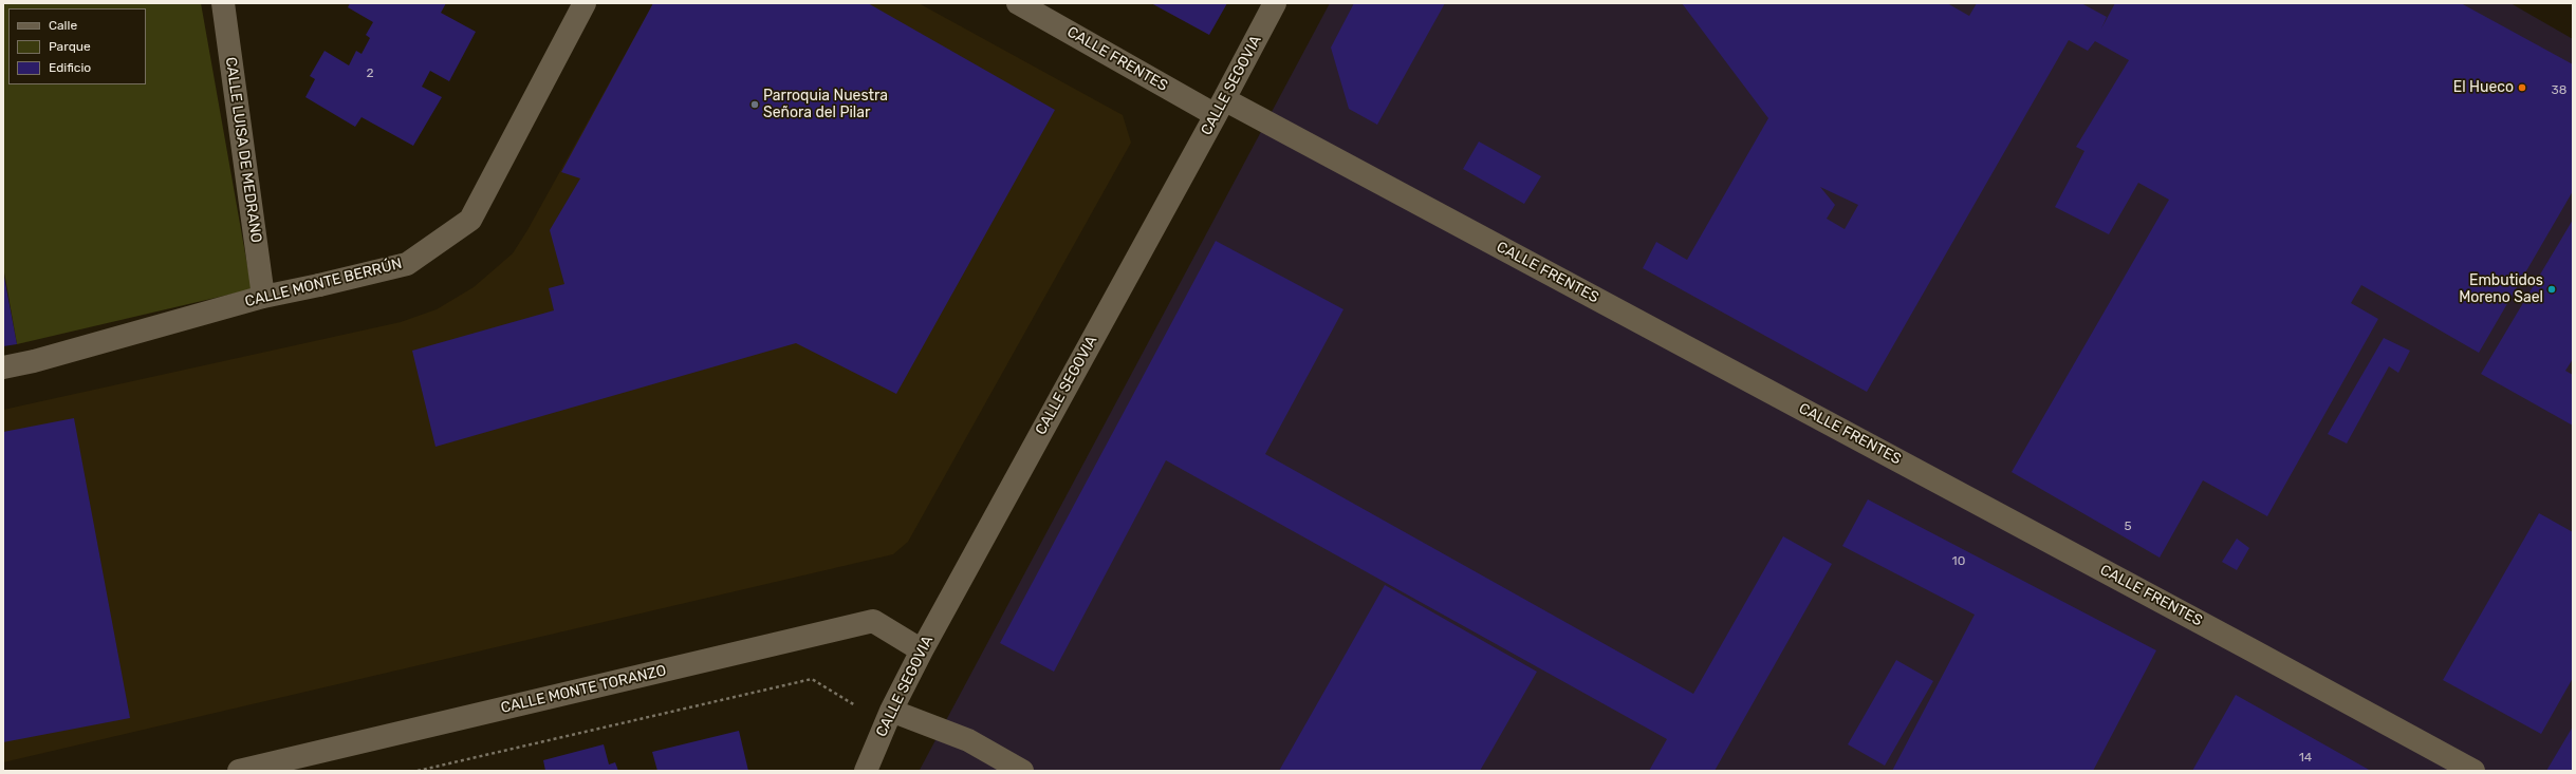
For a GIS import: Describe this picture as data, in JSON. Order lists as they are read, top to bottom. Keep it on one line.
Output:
{"streets":{"street":["CALLE FRENTES","CALLE SEGOVIA","CALLE LUISA DE MEDRANO","CALLE MONTE BERRÚN","CALLE MONTE TORANZO"]},"crossings":[["CALLE FRENTES","CALLE SEGOVIA"],["CALLE SEGOVIA","CALLE MONTE TORANZO"],["CALLE LUISA DE MEDRANO","CALLE MONTE BERRÚN"]],"places":["El Hueco","Parroquia Nuestra Señora del Pilar","Embutidos Moreno Sael"],"house_numbers":["2","38","5","10","14"],"legend":["Calle","Parque","Edificio"]}
